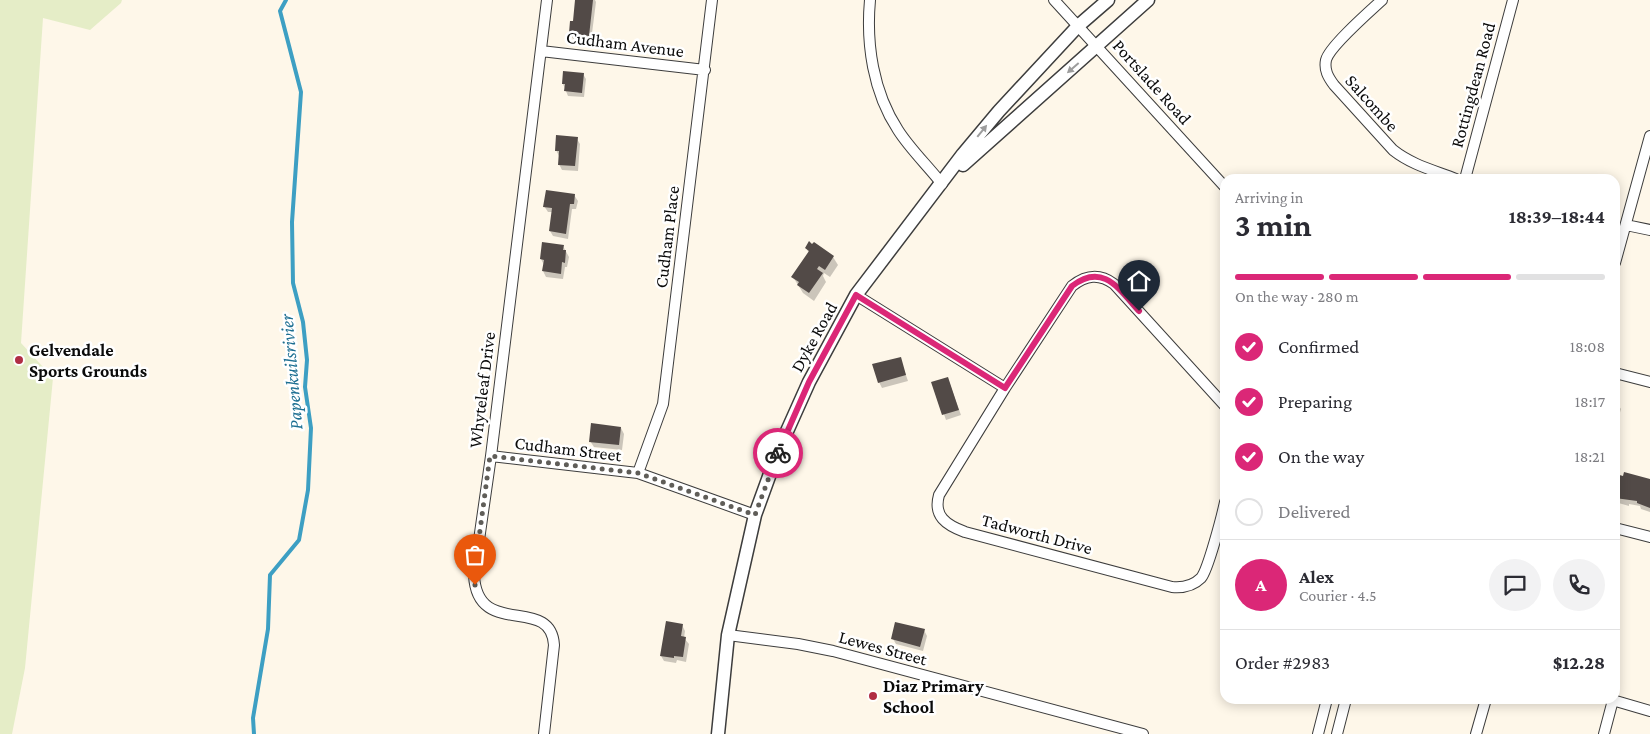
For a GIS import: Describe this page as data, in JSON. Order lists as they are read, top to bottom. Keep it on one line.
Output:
{"streets":{"street":["Cudham Avenue","Portslade Road","Rottingdean Road","Salcombe","Cudham Place","Dyke Road","Whyteleaf Drive","Cudham Street","Tadworth Drive","Lewes Street"]},"crossings":[["Cudham Avenue","Cudham Place"],["Cudham Avenue","Whyteleaf Drive"],["Portslade Road","Dyke Road"],["Cudham Place","Cudham Street"],["Dyke Road","Cudham Street"],["Dyke Road","Lewes Street"],["Whyteleaf Drive","Cudham Street"]],"water":["Papenkuilsrivier"],"places":["Gelvendale Sports Grounds","Diaz Primary School"],"page":{"heading":["3 min","Arriving in","18:39–18:44"],"panel":["Alex","Courier · 4.5","Order #2983","$12.28"],"bar":"On the way · 280 m","list":[["Confirmed","18:08"],["Preparing","18:17"],["On the way","18:21"],"Delivered"],"round":"A"}}
